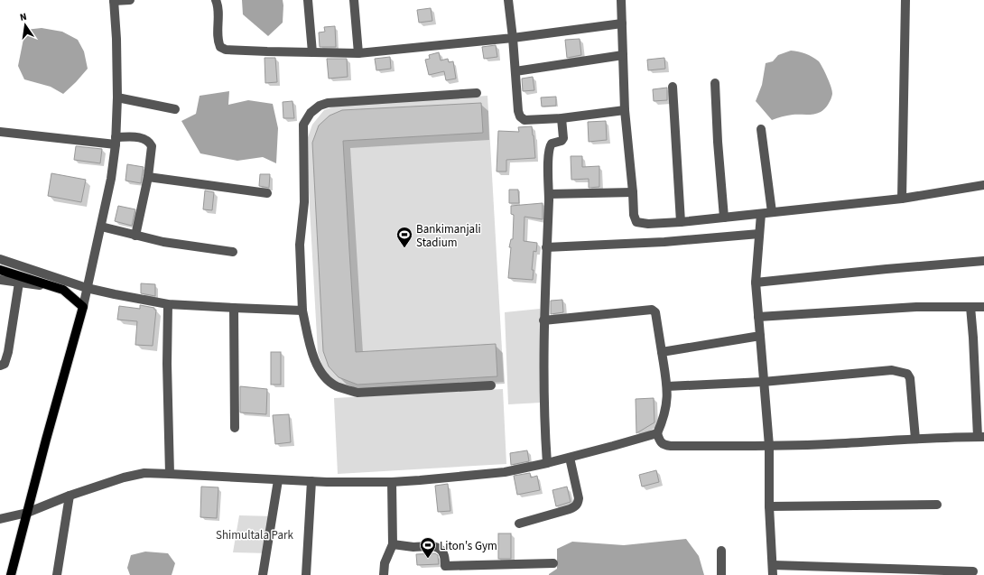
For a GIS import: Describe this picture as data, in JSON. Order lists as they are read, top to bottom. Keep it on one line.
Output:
{"parks":["Shimultala Park"],"places":{"sports":["Bankimanjali Stadium","Liton's Gym"]},"north":"top"}
